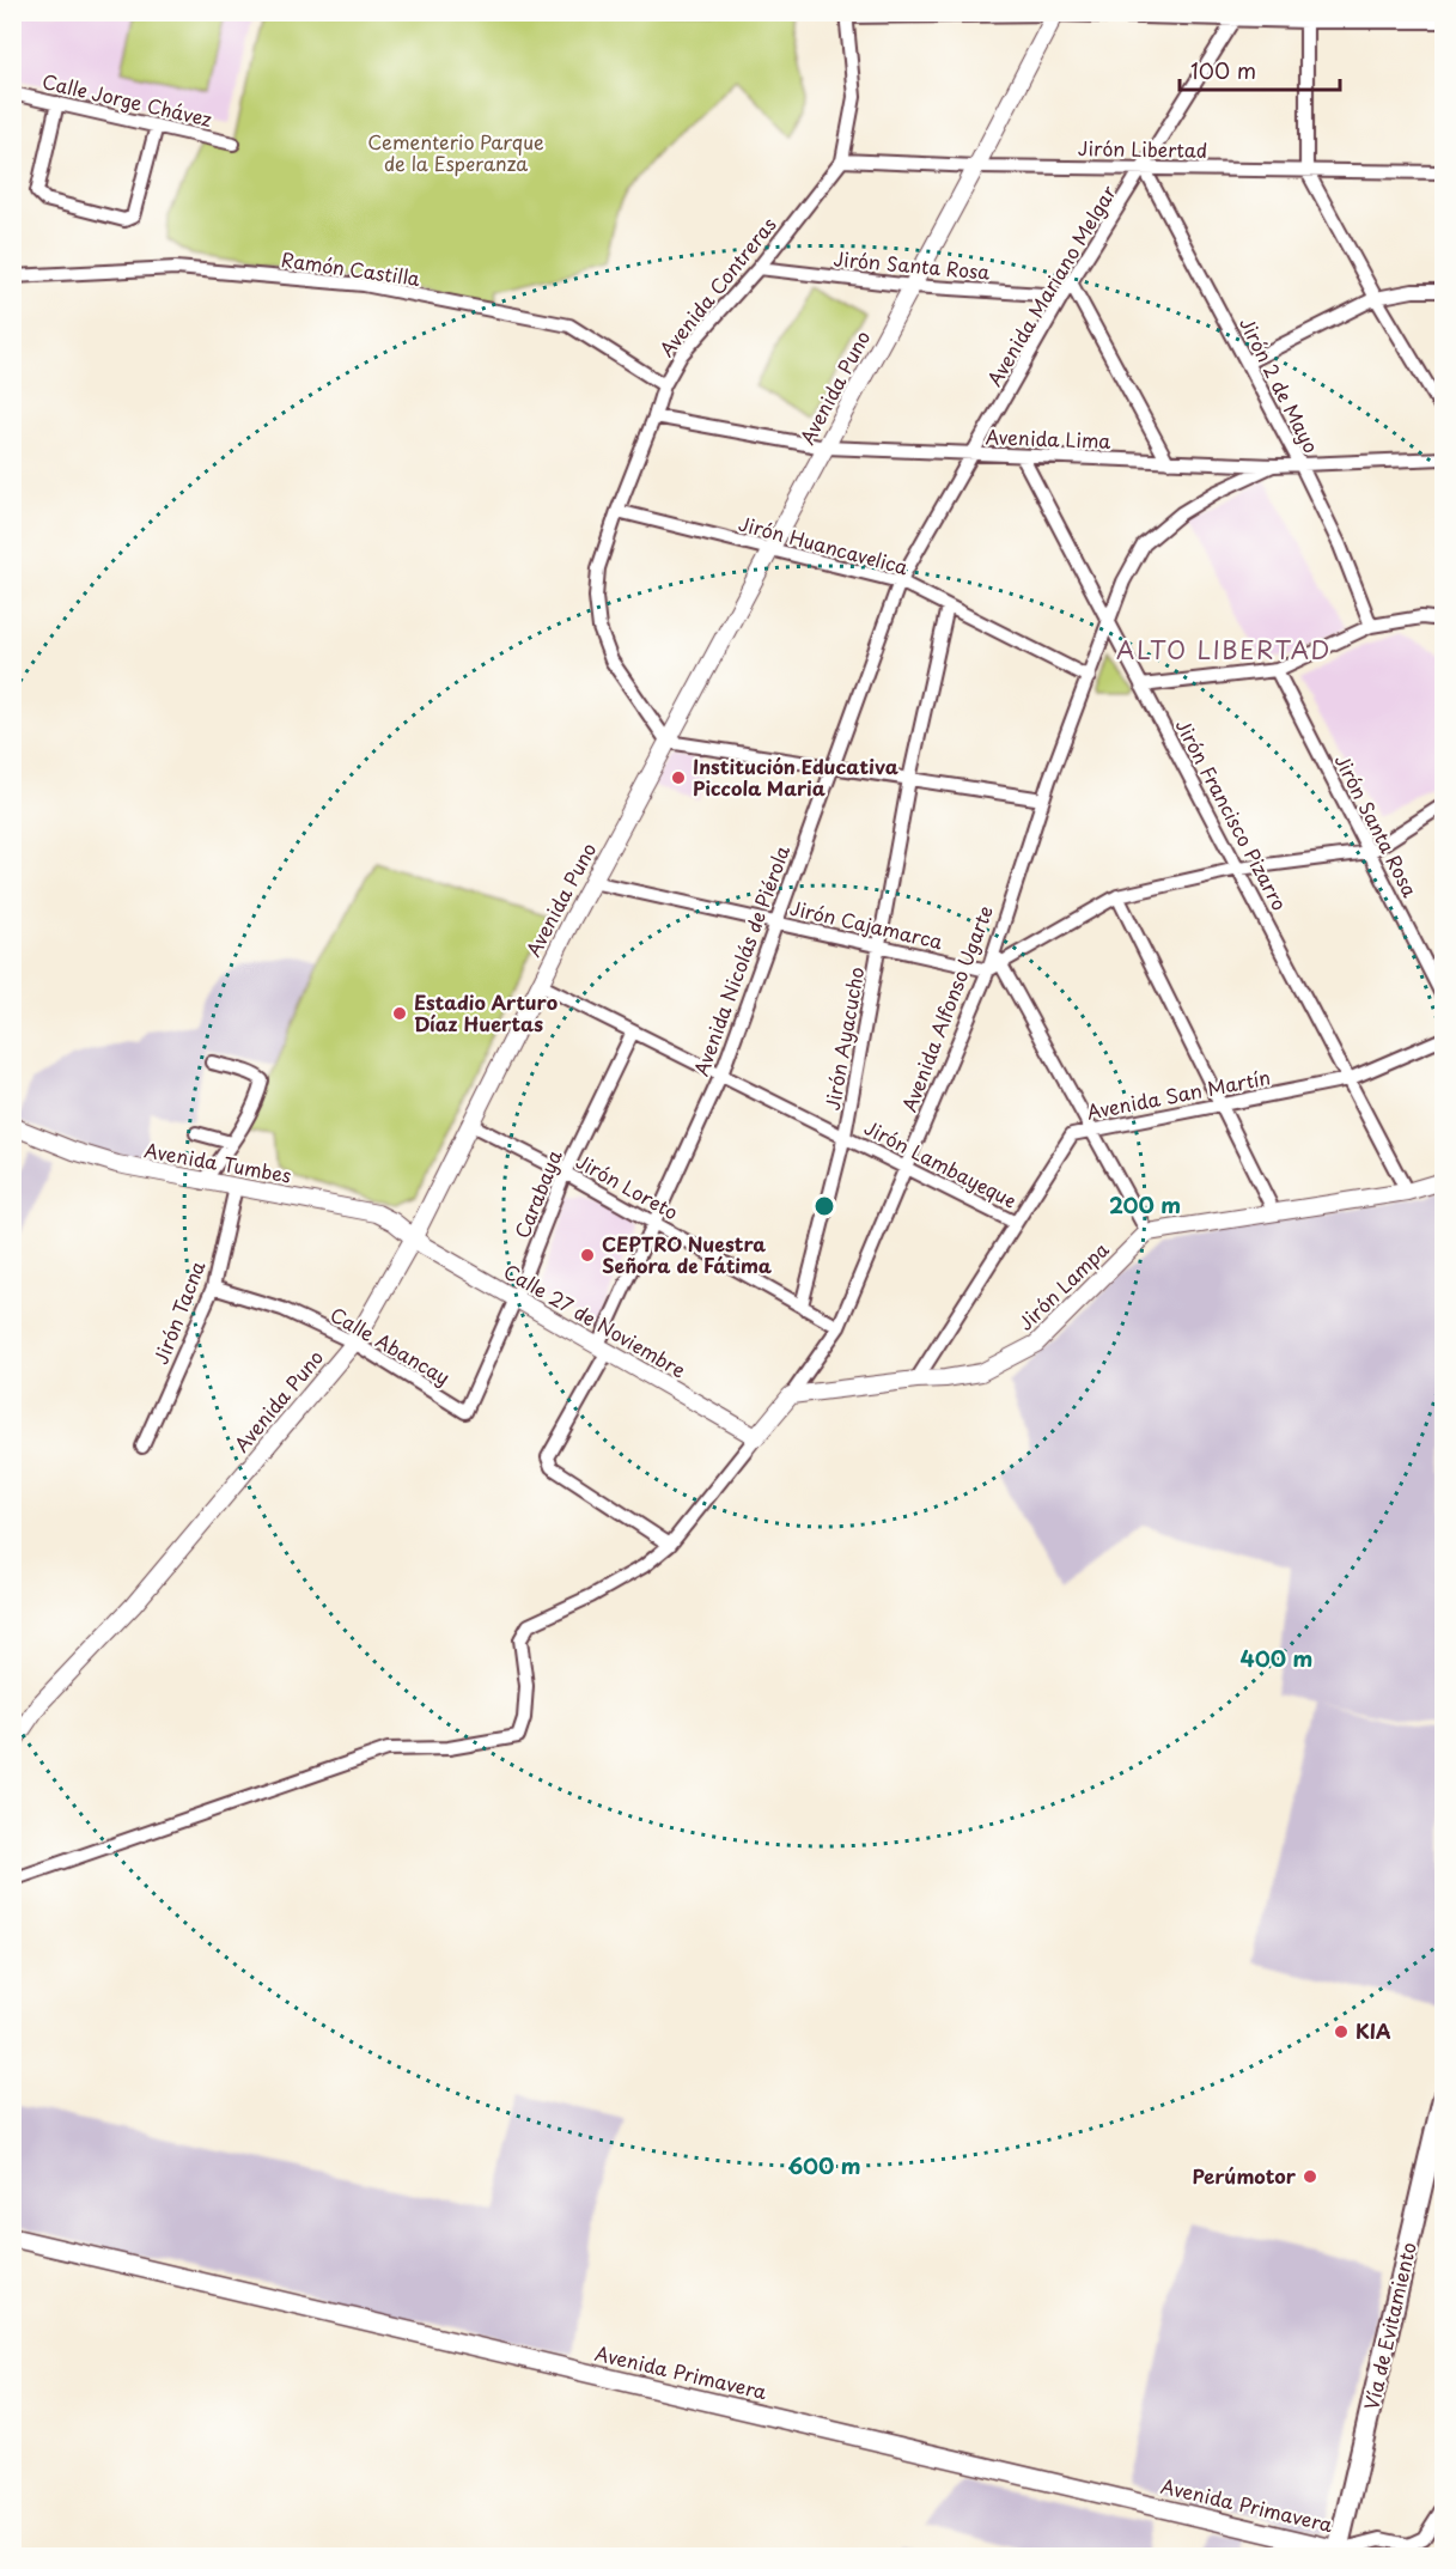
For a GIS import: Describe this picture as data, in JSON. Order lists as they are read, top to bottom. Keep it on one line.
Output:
{"streets":{"highway":["Vía de Evitamiento"],"main road":["Avenida Primavera"],"street":["Calle Jorge Chávez","Jirón Libertad","Jirón Santa Rosa","Ramón Castilla","Avenida Mariano Melgar","Avenida Contreras","Jirón 2 de Mayo","Avenida Puno","Avenida Lima","Jirón Huancavelica","Jirón Francisco Pizarro","Jirón Cajamarca","Avenida Nicolás de Piérola","Avenida Alfonso Ugarte","Jirón Ayacucho","Avenida San Martín","Avenida Tumbes","Jirón Lambayeque","Jirón Loreto","Carabaya","Jirón Lampa","Jirón Tacna","Calle 27 de Noviembre","Calle Abancay"]},"crossings":[["Jirón Libertad","Avenida Mariano Melgar"],["Jirón Libertad","Avenida Contreras"],["Jirón Libertad","Jirón 2 de Mayo"],["Jirón Libertad","Avenida Puno"],["Jirón Santa Rosa","Avenida Mariano Melgar"],["Jirón Santa Rosa","Avenida Contreras"],["Jirón Santa Rosa","Avenida Puno"],["Ramón Castilla","Avenida Contreras"],["Avenida Mariano Melgar","Jirón 2 de Mayo"],["Avenida Mariano Melgar","Avenida Lima"],["Avenida Mariano Melgar","Jirón Huancavelica"],["Avenida Mariano Melgar","Avenida Nicolás de Piérola"],["Avenida Contreras","Avenida Puno"],["Avenida Contreras","Avenida Lima"],["Avenida Contreras","Jirón Huancavelica"],["Jirón 2 de Mayo","Avenida Lima"],["Avenida Puno","Avenida Lima"],["Avenida Puno","Jirón Huancavelica"],["Avenida Puno","Jirón Cajamarca"],["Avenida Puno","Avenida Tumbes"],["Avenida Puno","Jirón Lambayeque"],["Avenida Puno","Jirón Loreto"],["Avenida Puno","Calle 27 de Noviembre"],["Avenida Puno","Calle Abancay"],["Avenida Lima","Jirón Francisco Pizarro"],["Avenida Lima","Avenida Alfonso Ugarte"],["Jirón Huancavelica","Avenida Nicolás de Piérola"],["Jirón Huancavelica","Avenida Alfonso Ugarte"],["Jirón Huancavelica","Jirón Ayacucho"],["Jirón Francisco Pizarro","Avenida Alfonso Ugarte"],["Jirón Francisco Pizarro","Avenida San Martín"],["Jirón Cajamarca","Avenida Nicolás de Piérola"],["Jirón Cajamarca","Avenida Alfonso Ugarte"],["Jirón Cajamarca","Jirón Ayacucho"],["Avenida Nicolás de Piérola","Avenida Alfonso Ugarte"],["Avenida Nicolás de Piérola","Jirón Lambayeque"],["Avenida Nicolás de Piérola","Jirón Loreto"],["Avenida Nicolás de Piérola","Calle 27 de Noviembre"],["Avenida Alfonso Ugarte","Jirón Lambayeque"],["Avenida Alfonso Ugarte","Jirón Loreto"],["Avenida Alfonso Ugarte","Jirón Lampa"],["Avenida Alfonso Ugarte","Calle 27 de Noviembre"],["Jirón Ayacucho","Jirón Lambayeque"],["Jirón Ayacucho","Jirón Loreto"],["Avenida San Martín","Jirón Lambayeque"],["Avenida San Martín","Jirón Lampa"],["Avenida Tumbes","Jirón Tacna"],["Avenida Tumbes","Calle 27 de Noviembre"],["Jirón Lambayeque","Carabaya"],["Jirón Loreto","Carabaya"],["Carabaya","Calle 27 de Noviembre"],["Carabaya","Calle Abancay"],["Jirón Tacna","Calle Abancay"],["Vía de Evitamiento","Avenida Primavera"]],"districts":["ALTO LIBERTAD"],"parks":["Cementerio Parque de la Esperanza"],"places":["Institución Educativa Piccola Maria","Estadio Arturo Díaz Huertas","CEPTRO Nuestra Señora de Fátima","KIA","Perúmotor"],"scale_bar":"100 m","rings":["200 m","400 m","600 m"]}
